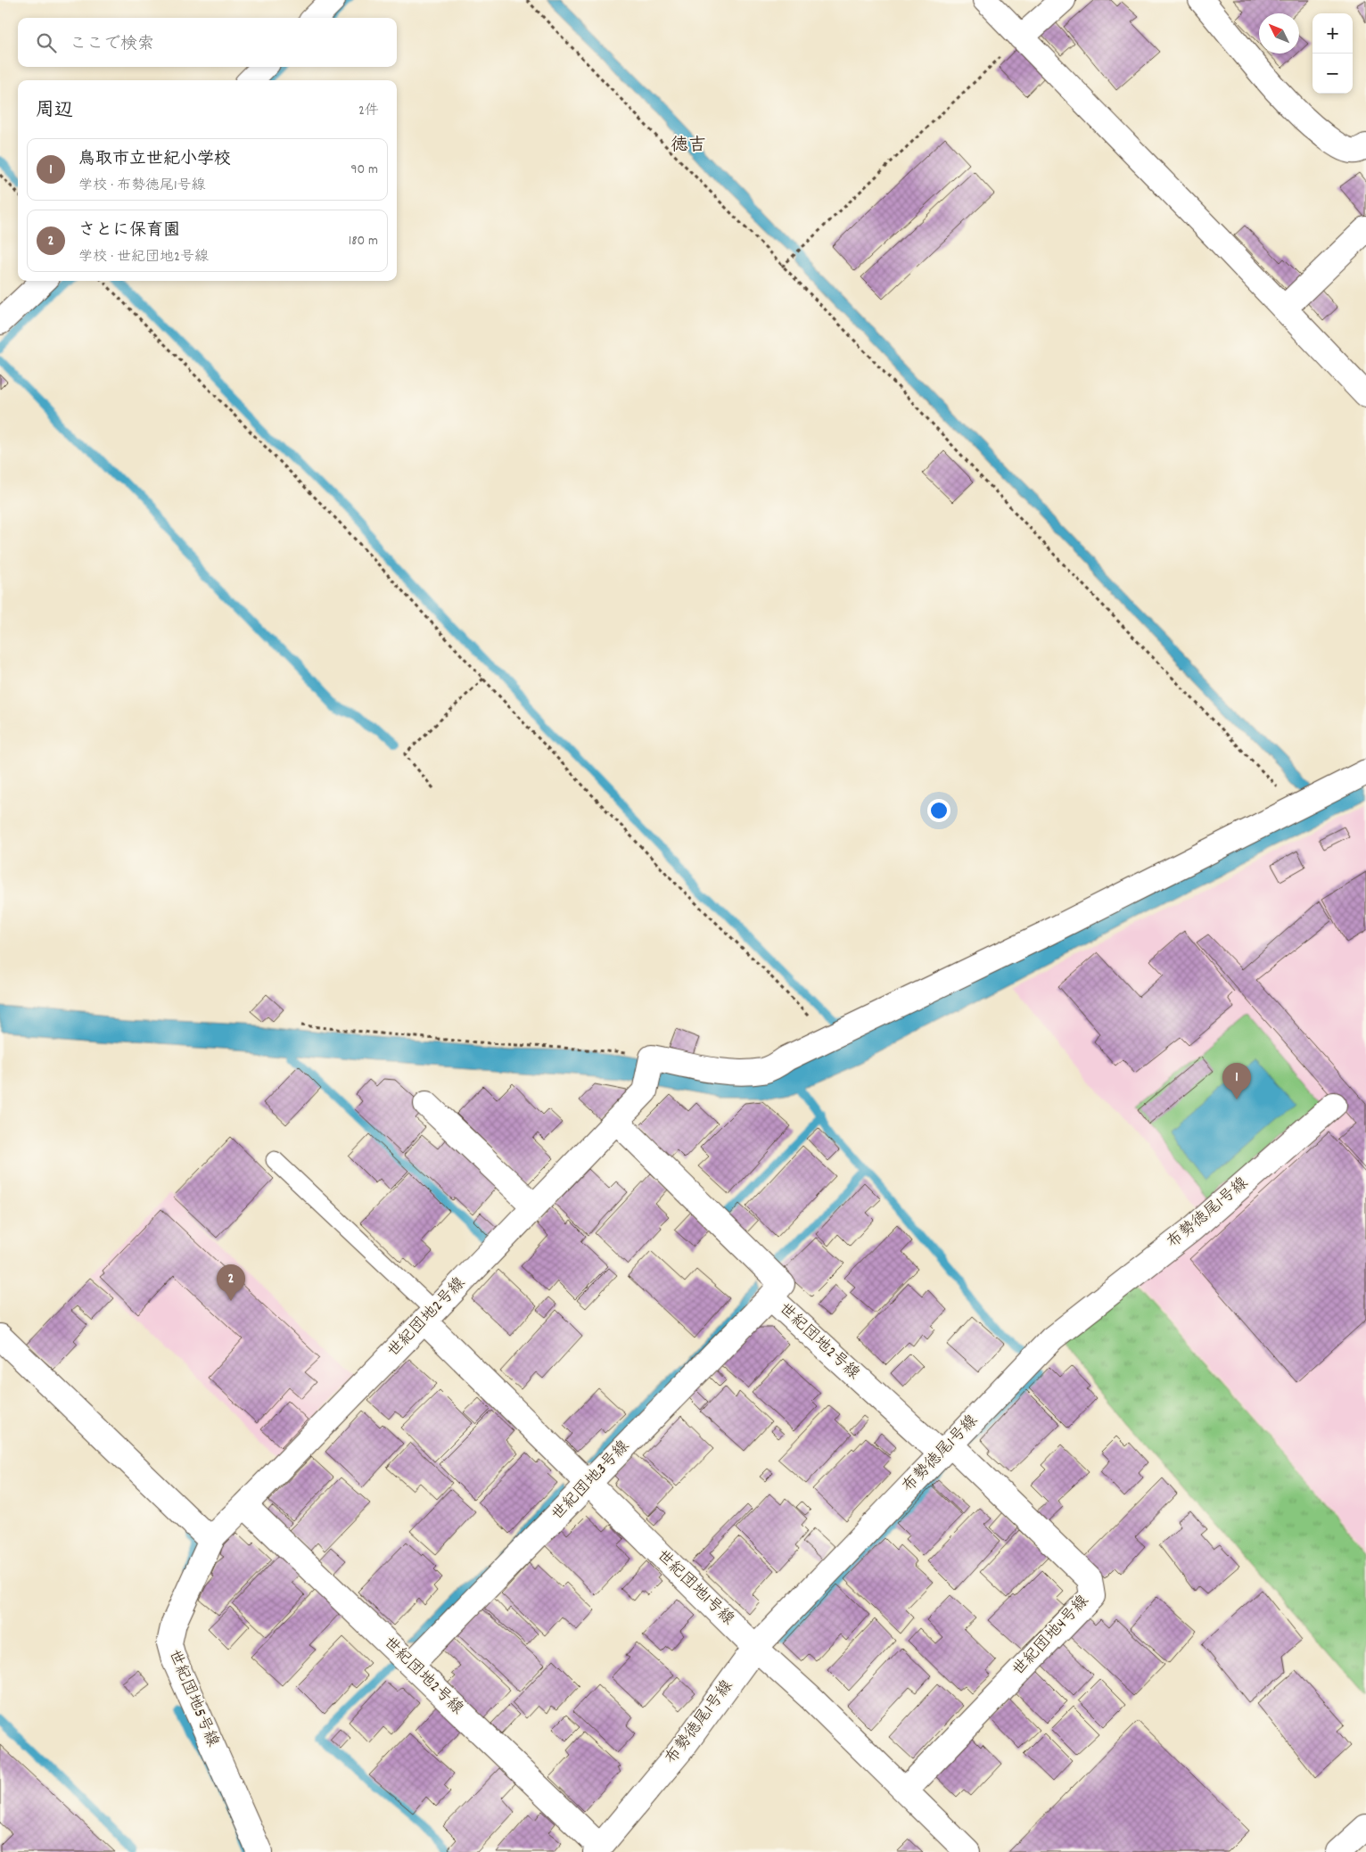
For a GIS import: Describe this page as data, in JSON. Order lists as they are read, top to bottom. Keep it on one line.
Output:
{"streets":{"street":["布勢徳尾1号線","世紀団地2号線","世紀団地3号線","世紀団地1号線","世紀団地4号線","世紀団地5号線"]},"crossings":[["布勢徳尾1号線","世紀団地2号線"],["布勢徳尾1号線","世紀団地1号線"],["布勢徳尾1号線","世紀団地4号線"],["世紀団地2号線","世紀団地3号線"],["世紀団地2号線","世紀団地1号線"],["世紀団地2号線","世紀団地4号線"],["世紀団地2号線","世紀団地5号線"],["世紀団地3号線","世紀団地1号線"],["世紀団地1号線","世紀団地4号線"]],"districts":["徳吉"],"north":"top left","page":{"map_buttons":["+","−"],"search":"ここで検索","heading":["周辺","2件"],"list":[{"mark":"1","name":"鳥取市立世紀小学校","note":"学校 · 布勢徳尾1号線","value":"90 m"},{"mark":"2","name":"さとに保育園","note":"学校 · 世紀団地2号線","value":"180 m"}],"pins":["1","2"]}}
